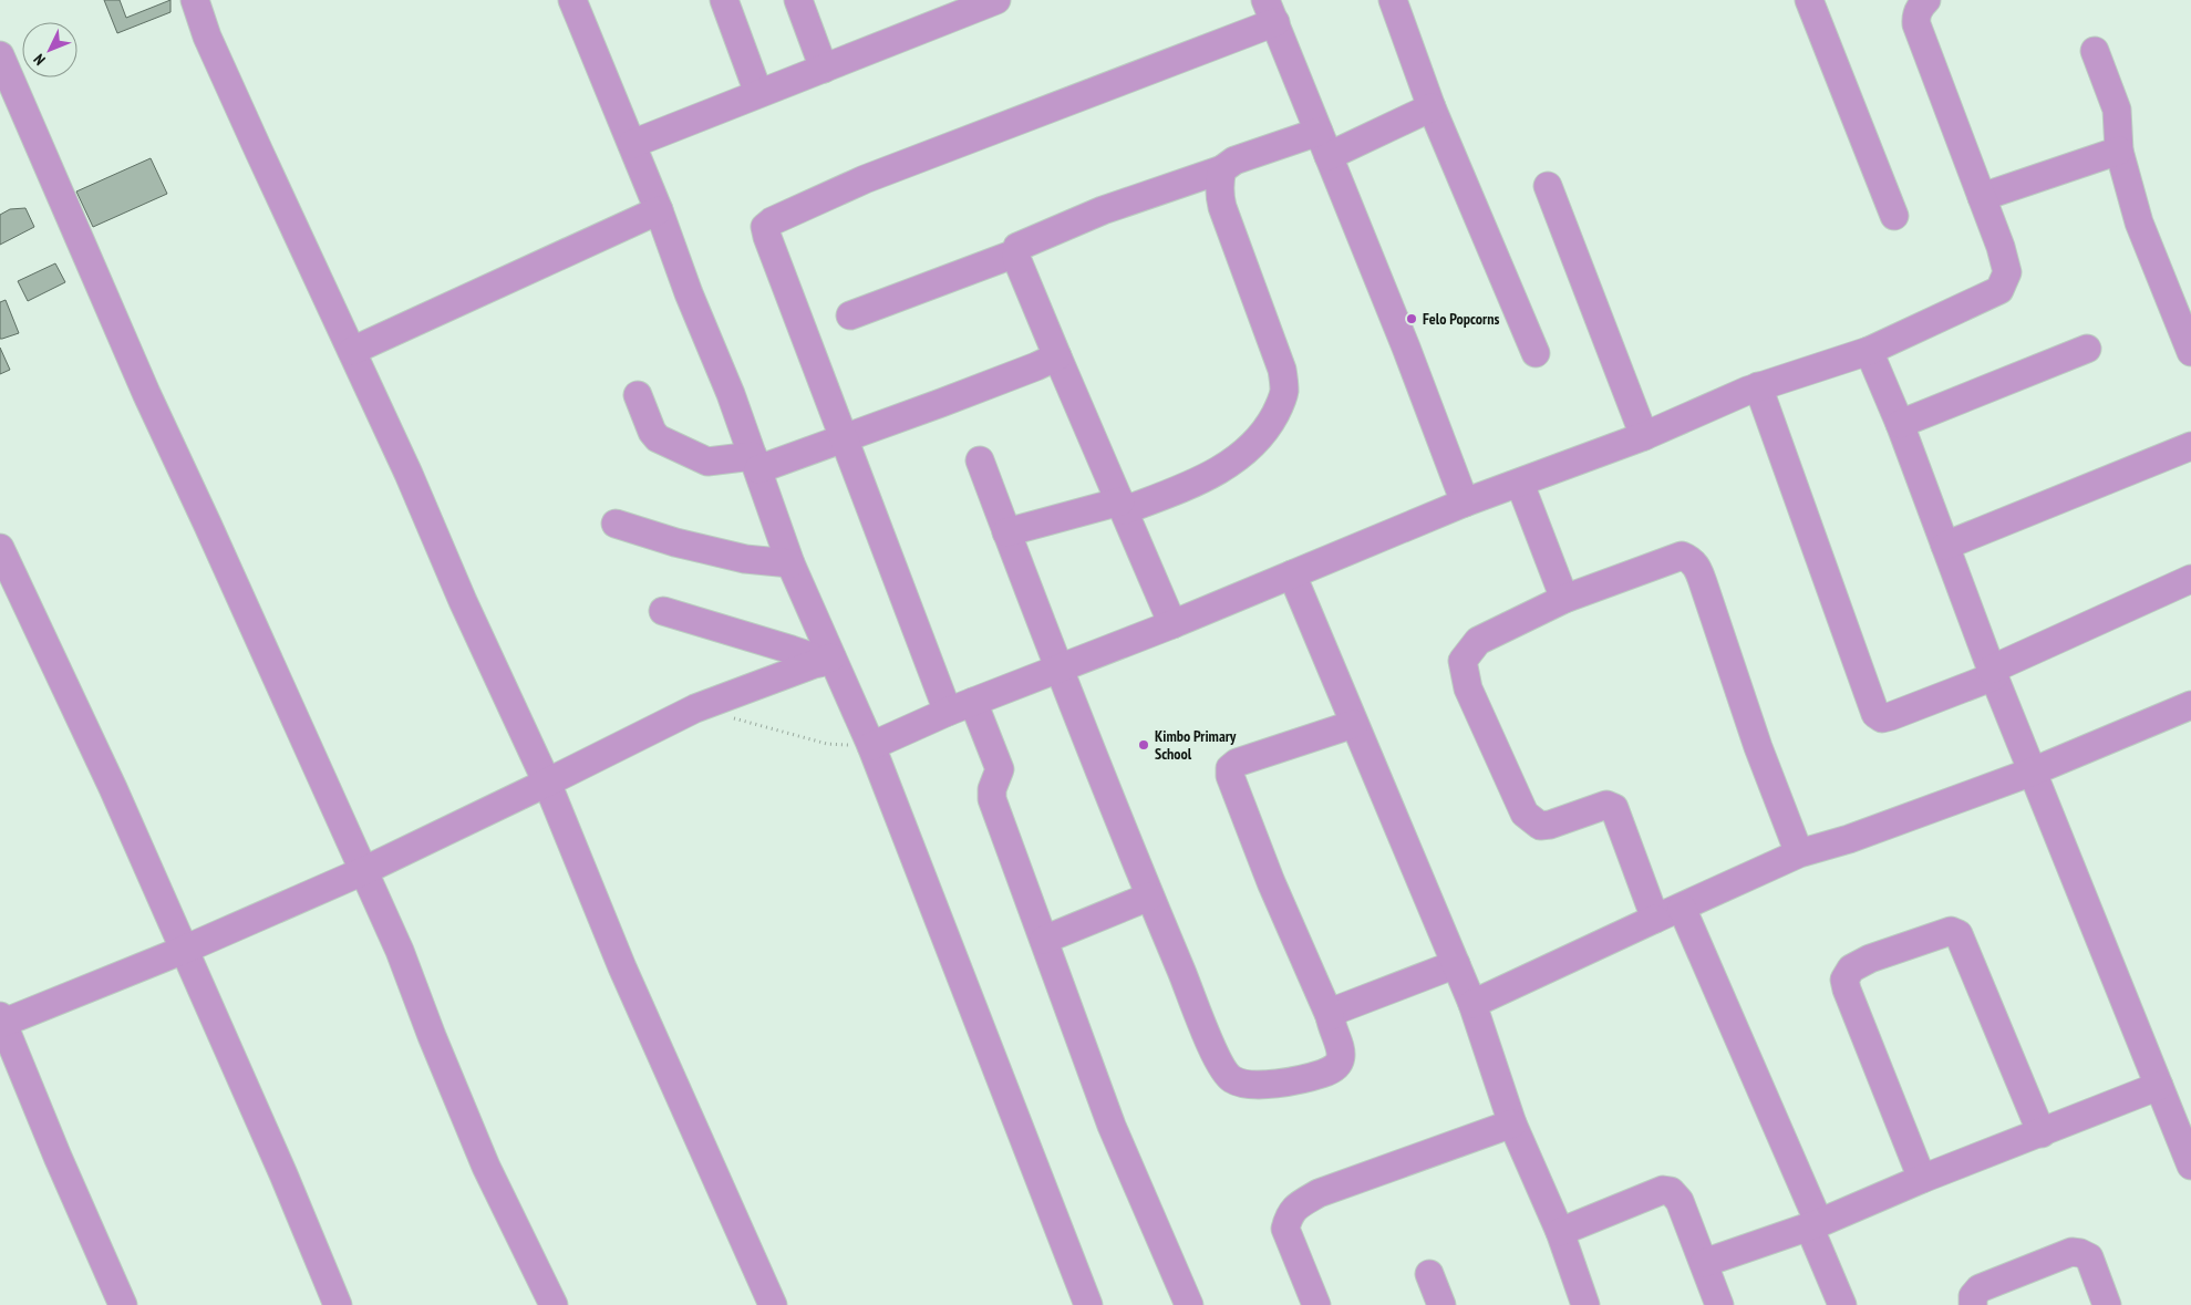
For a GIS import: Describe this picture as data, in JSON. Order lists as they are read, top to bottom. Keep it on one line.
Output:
{"places":["Felo Popcorns","Kimbo Primary School"],"north":"bottom left"}
